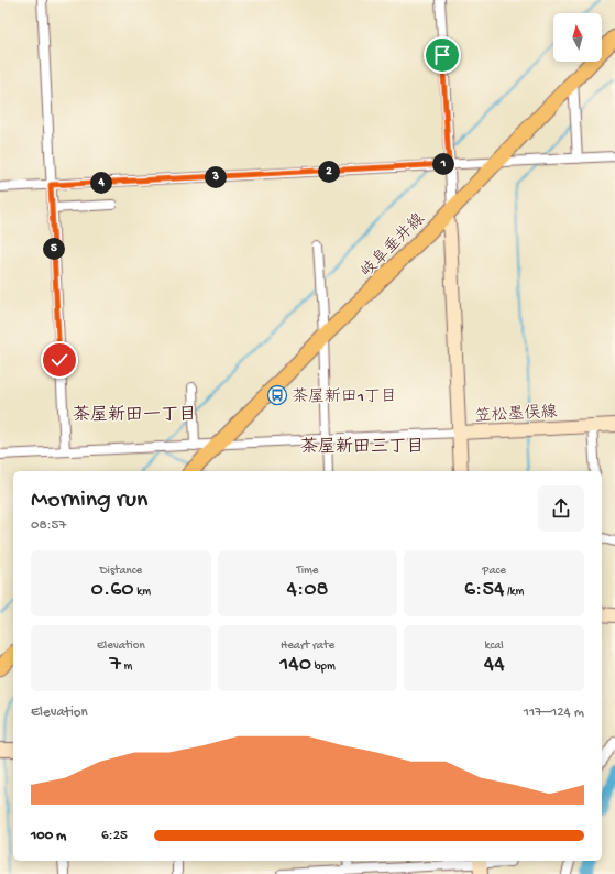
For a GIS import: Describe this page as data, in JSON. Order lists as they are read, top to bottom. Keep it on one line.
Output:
{"streets":{"main road":["岐阜垂井線"],"street":["笠松墨俣線"]},"districts":["茶屋新田一丁目","茶屋新田三丁目"],"places":{"bus stop":["茶屋新田1丁目"]},"north":"top","page":{"pins":["1","2","3","4","5"],"heading":["Morning run","08:57"],"stats":[["Distance","0.60 km"],["Time","4:08"],["Pace","6:54 /km"],["Elevation","7 m"],["Heart rate","140 bpm"],["kcal","44"]],"chart":["Elevation","117–124 m"],"list":[{"name":"100 m","note":"6:25"}]}}
